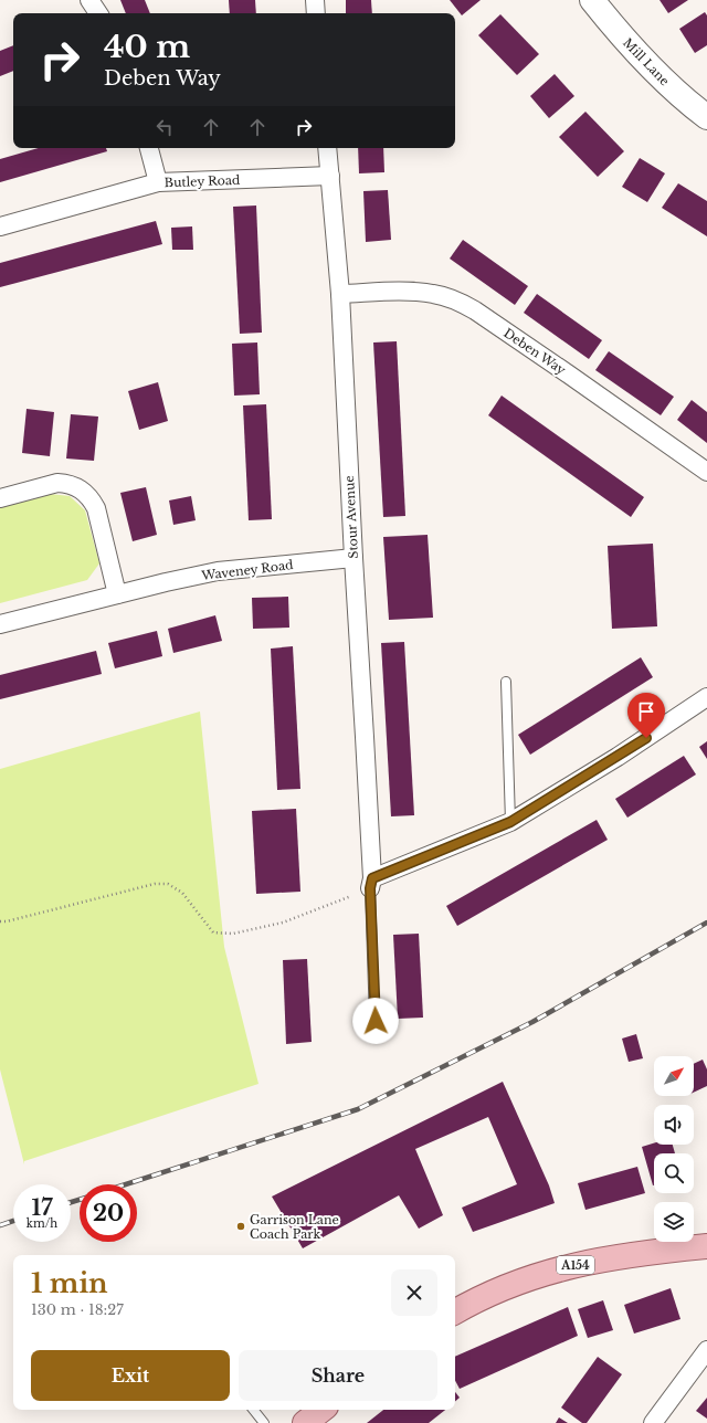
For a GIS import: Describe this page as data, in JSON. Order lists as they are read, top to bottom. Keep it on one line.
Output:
{"streets":{"main road":["A154"],"street":["Mill Lane","Butley Road","Deben Way","Stour Avenue","Waveney Road"]},"crossings":[["Butley Road","Stour Avenue"],["Deben Way","Stour Avenue"],["Stour Avenue","Waveney Road"]],"places":["Garrison Lane Coach Park"],"north":"top right","page":{"turn":["40 m","Deben Way"],"speed":"17 km/h","limit":"20","heading":["1 min","130 m · 18:27"],"buttons":["Exit","Share"]}}
